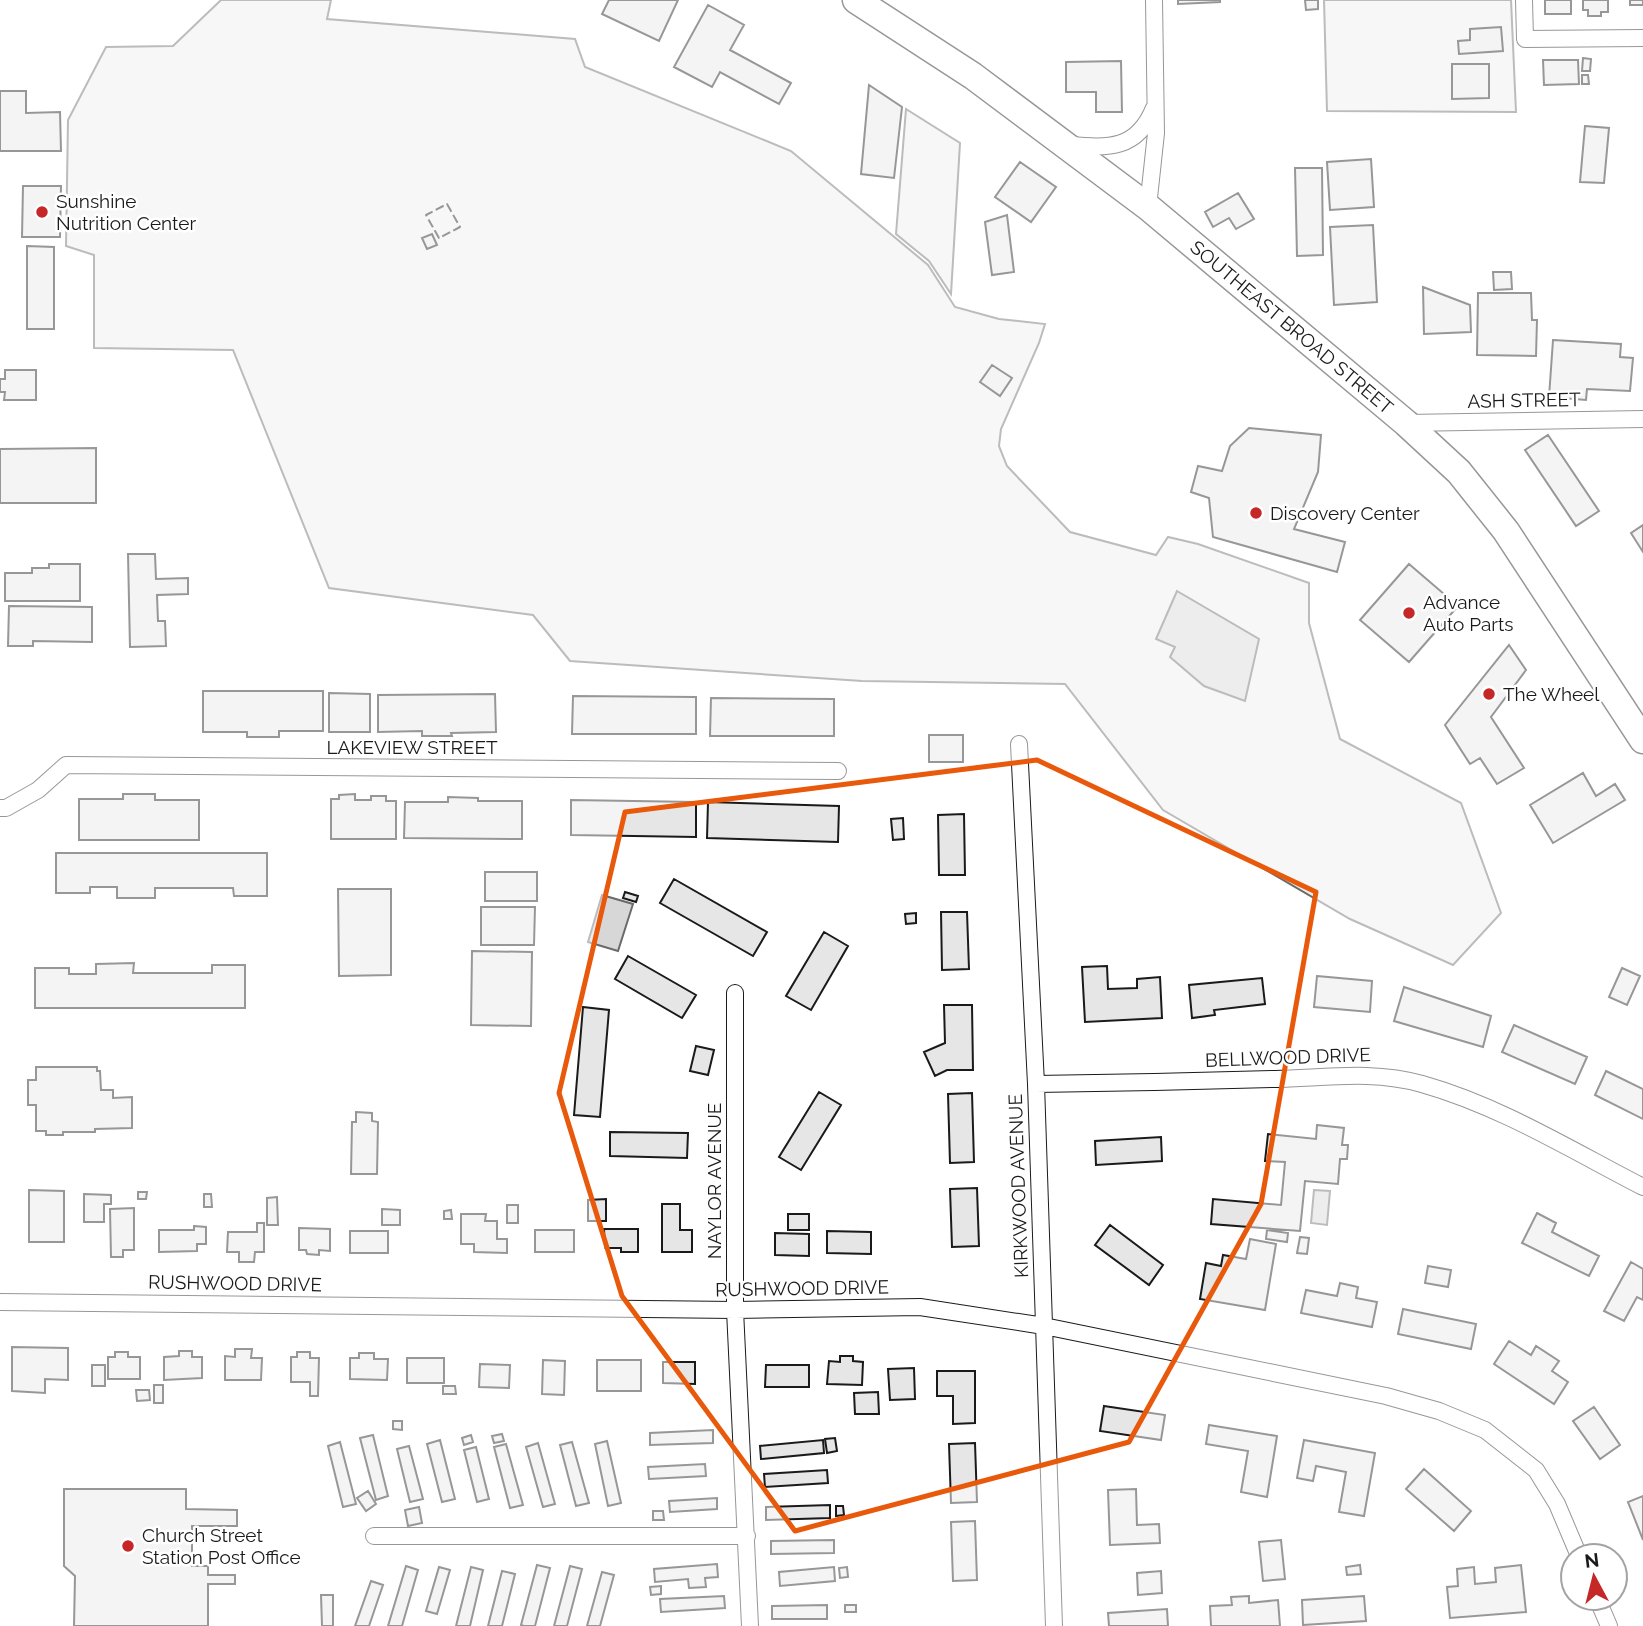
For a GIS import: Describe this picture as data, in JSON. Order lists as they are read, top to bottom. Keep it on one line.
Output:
{"streets":{"main road":["SOUTHEAST BROAD STREET"],"street":["ASH STREET","LAKEVIEW STREET","BELLWOOD DRIVE","NAYLOR AVENUE","KIRKWOOD AVENUE","RUSHWOOD DRIVE"]},"crossings":[["SOUTHEAST BROAD STREET","ASH STREET"],["BELLWOOD DRIVE","KIRKWOOD AVENUE"],["NAYLOR AVENUE","RUSHWOOD DRIVE"],["KIRKWOOD AVENUE","RUSHWOOD DRIVE"]],"places":["Sunshine Nutrition Center","Discovery Center","Advance Auto Parts","The Wheel","Church Street Station Post Office"],"north":"top"}
